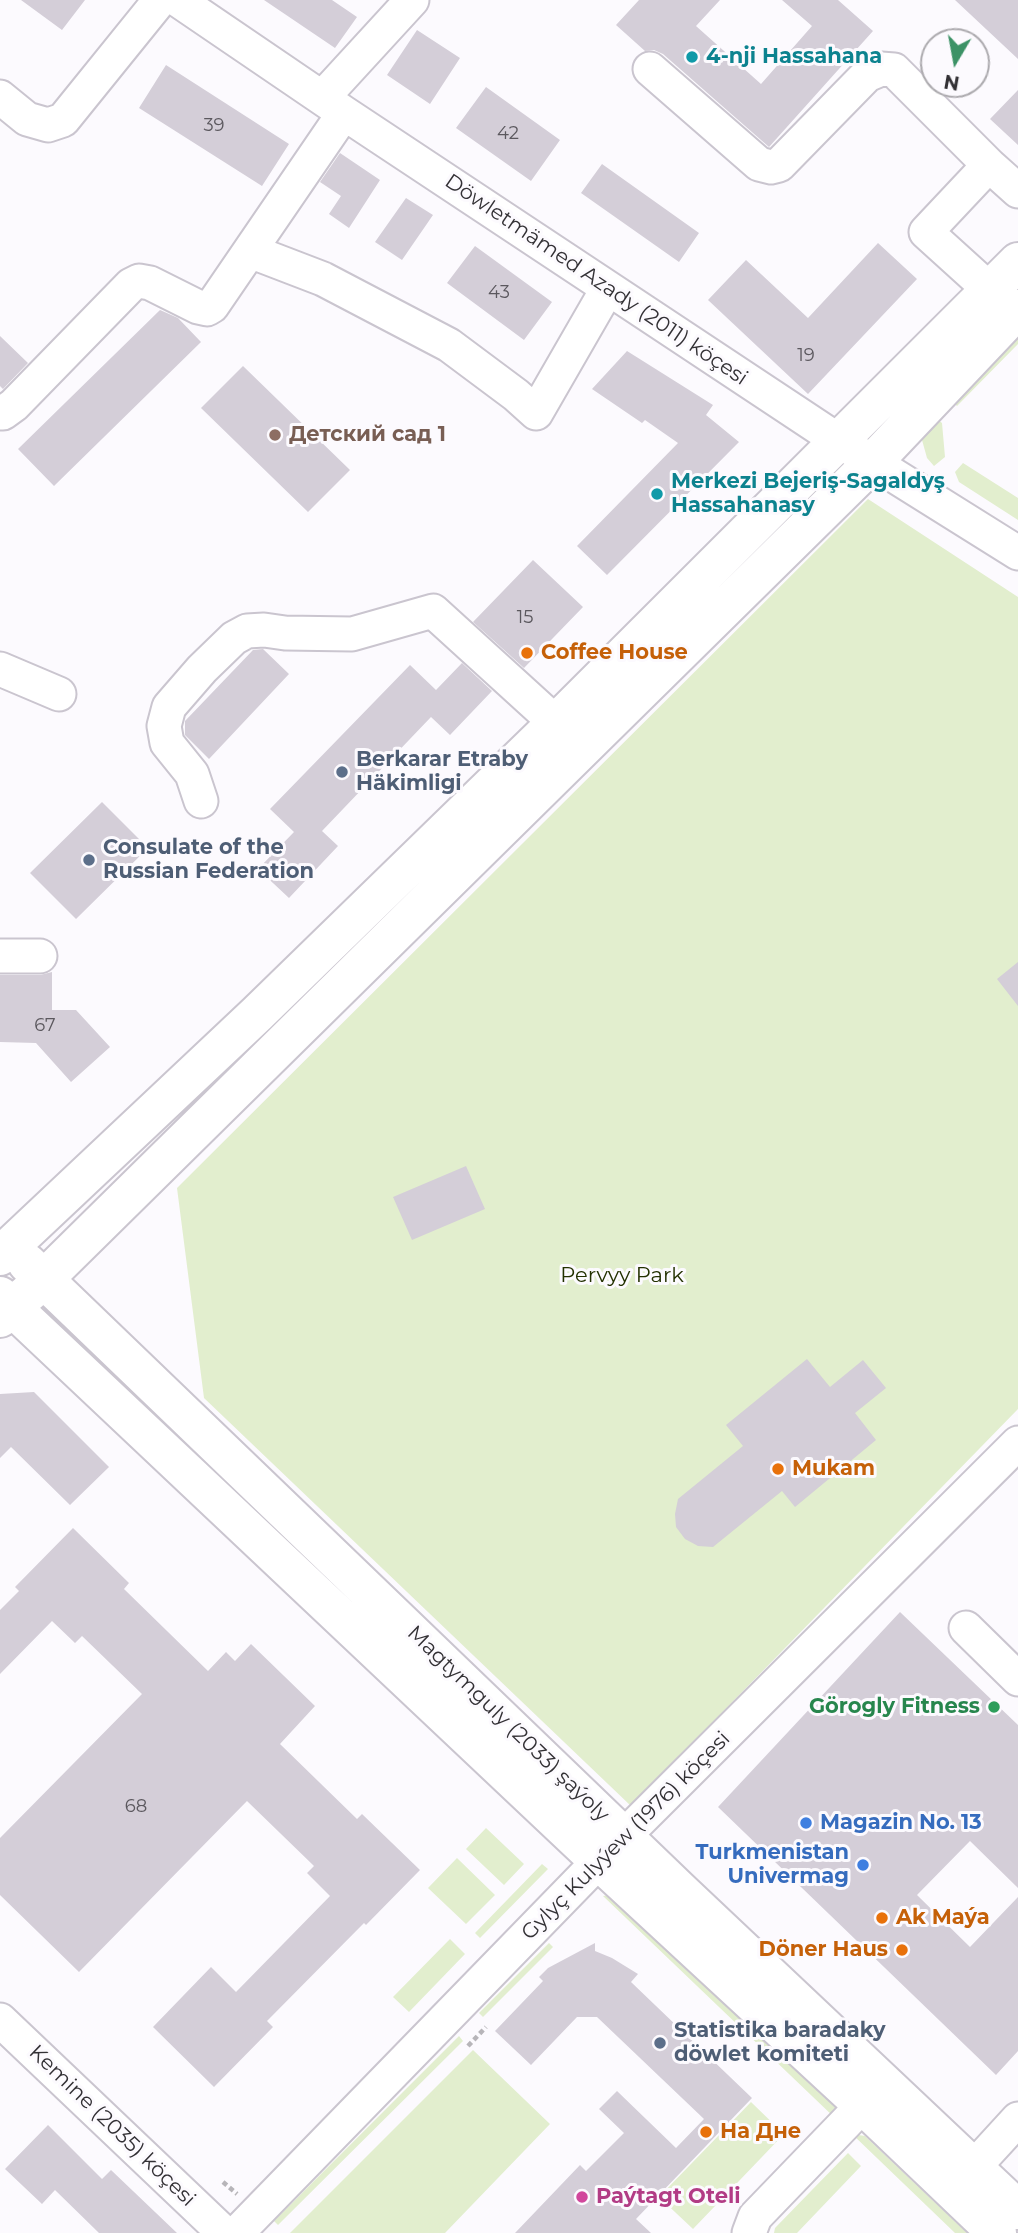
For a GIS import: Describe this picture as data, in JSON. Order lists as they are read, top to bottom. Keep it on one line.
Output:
{"streets":{"main road":["Magtymguly (2033) şaýoly"],"street":["Döwletmämed Azady (2011) köçesi","Gylyç Kulyýew (1976) köçesi","Kemine (2035) köçesi"]},"crossings":[["Magtymguly (2033) şaýoly","Gylyç Kulyýew (1976) köçesi"]],"parks":["Pervyy Park"],"places":["4-nji Hassahana","Детский сад 1","Merkezi Bejeriş-Sagaldyş Hassahanasy","Coffee House","Berkarar Etraby Häkimligi","Consulate of the Russian Federation","Mukam","Görogly Fitness","Magazin No. 13","Turkmenistan Univermag","Ak Maýa","Döner Haus","Statistika baradaky döwlet komiteti","На Дне","Paýtagt Oteli"],"house_numbers":["39","42","43","19","15","67","68"],"north":"bottom"}
